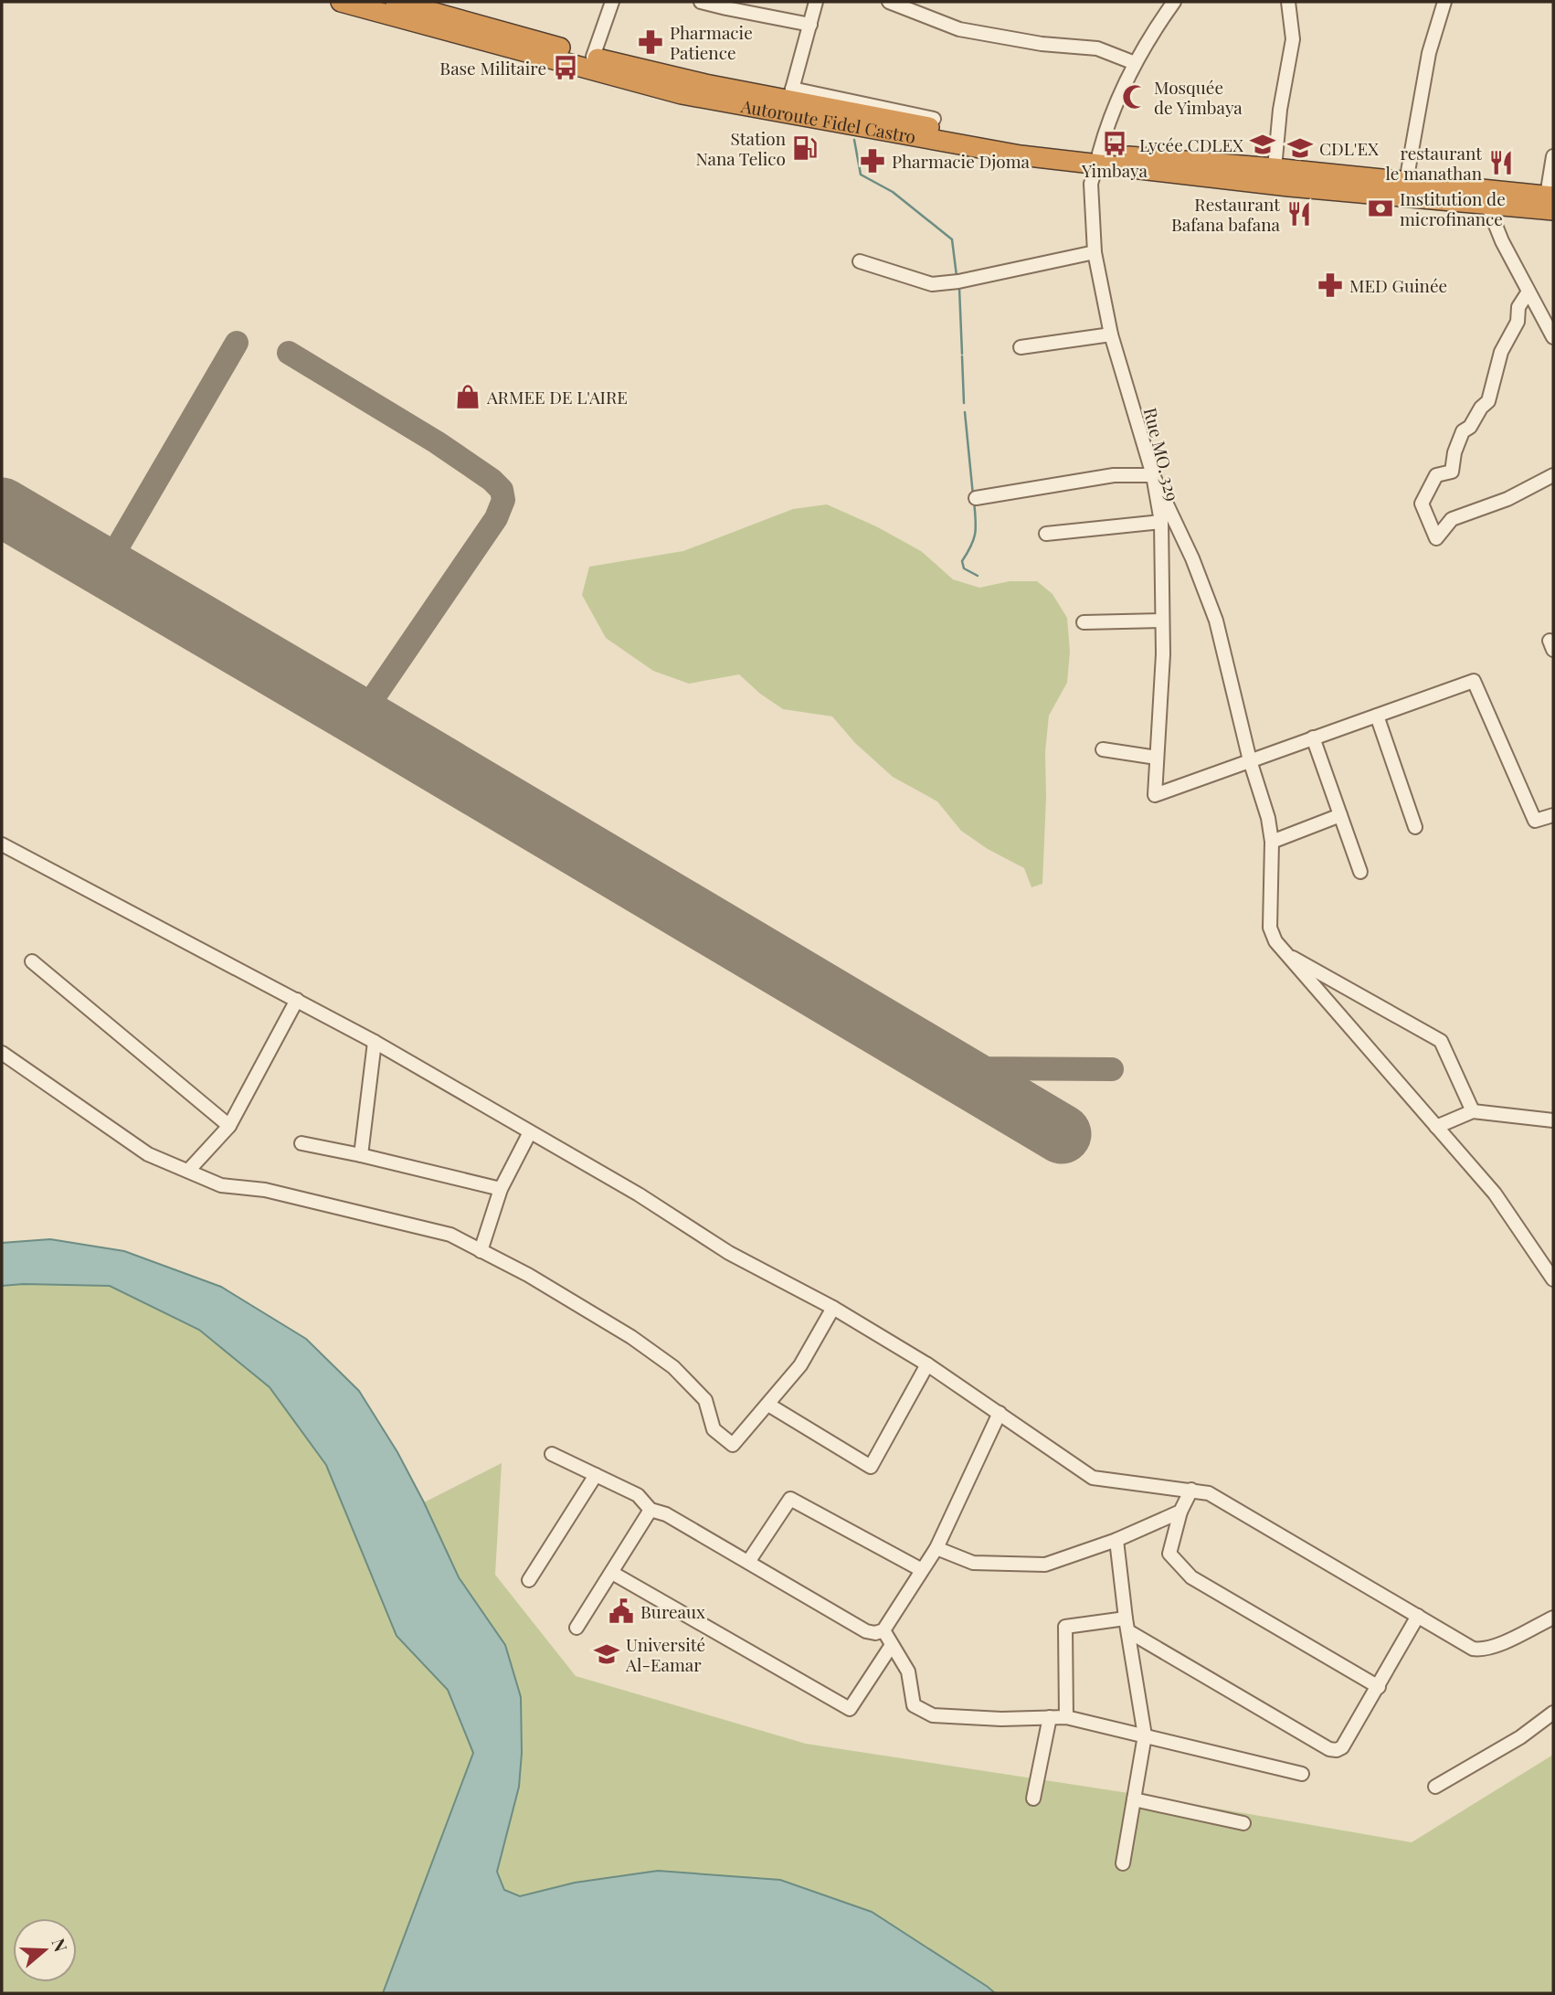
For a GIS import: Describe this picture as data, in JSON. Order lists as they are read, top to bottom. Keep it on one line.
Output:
{"streets":{"highway":["Autoroute Fidel Castro"],"street":["Rue MO. 329"]},"crossings":[["Autoroute Fidel Castro","Rue MO. 329"]],"places":{"pharmacy":["Pharmacie Patience","Pharmacie Djoma","MED Guinée"],"bus stop":["Base Militaire","Yimbaya"],"mosque":["Mosquée de Yimbaya"],"school or university":["Lycée CDLEX","CDL'EX","Université Al-Eamar"],"fuel station":["Station Nana Telico"],"restaurant":["restaurant le manathan","Restaurant Bafana bafana"],"bank":["Institution de microfinance"],"shop":["ARMEE DE L'AIRE"],"public building":["Bureaux"]},"north":"right"}
